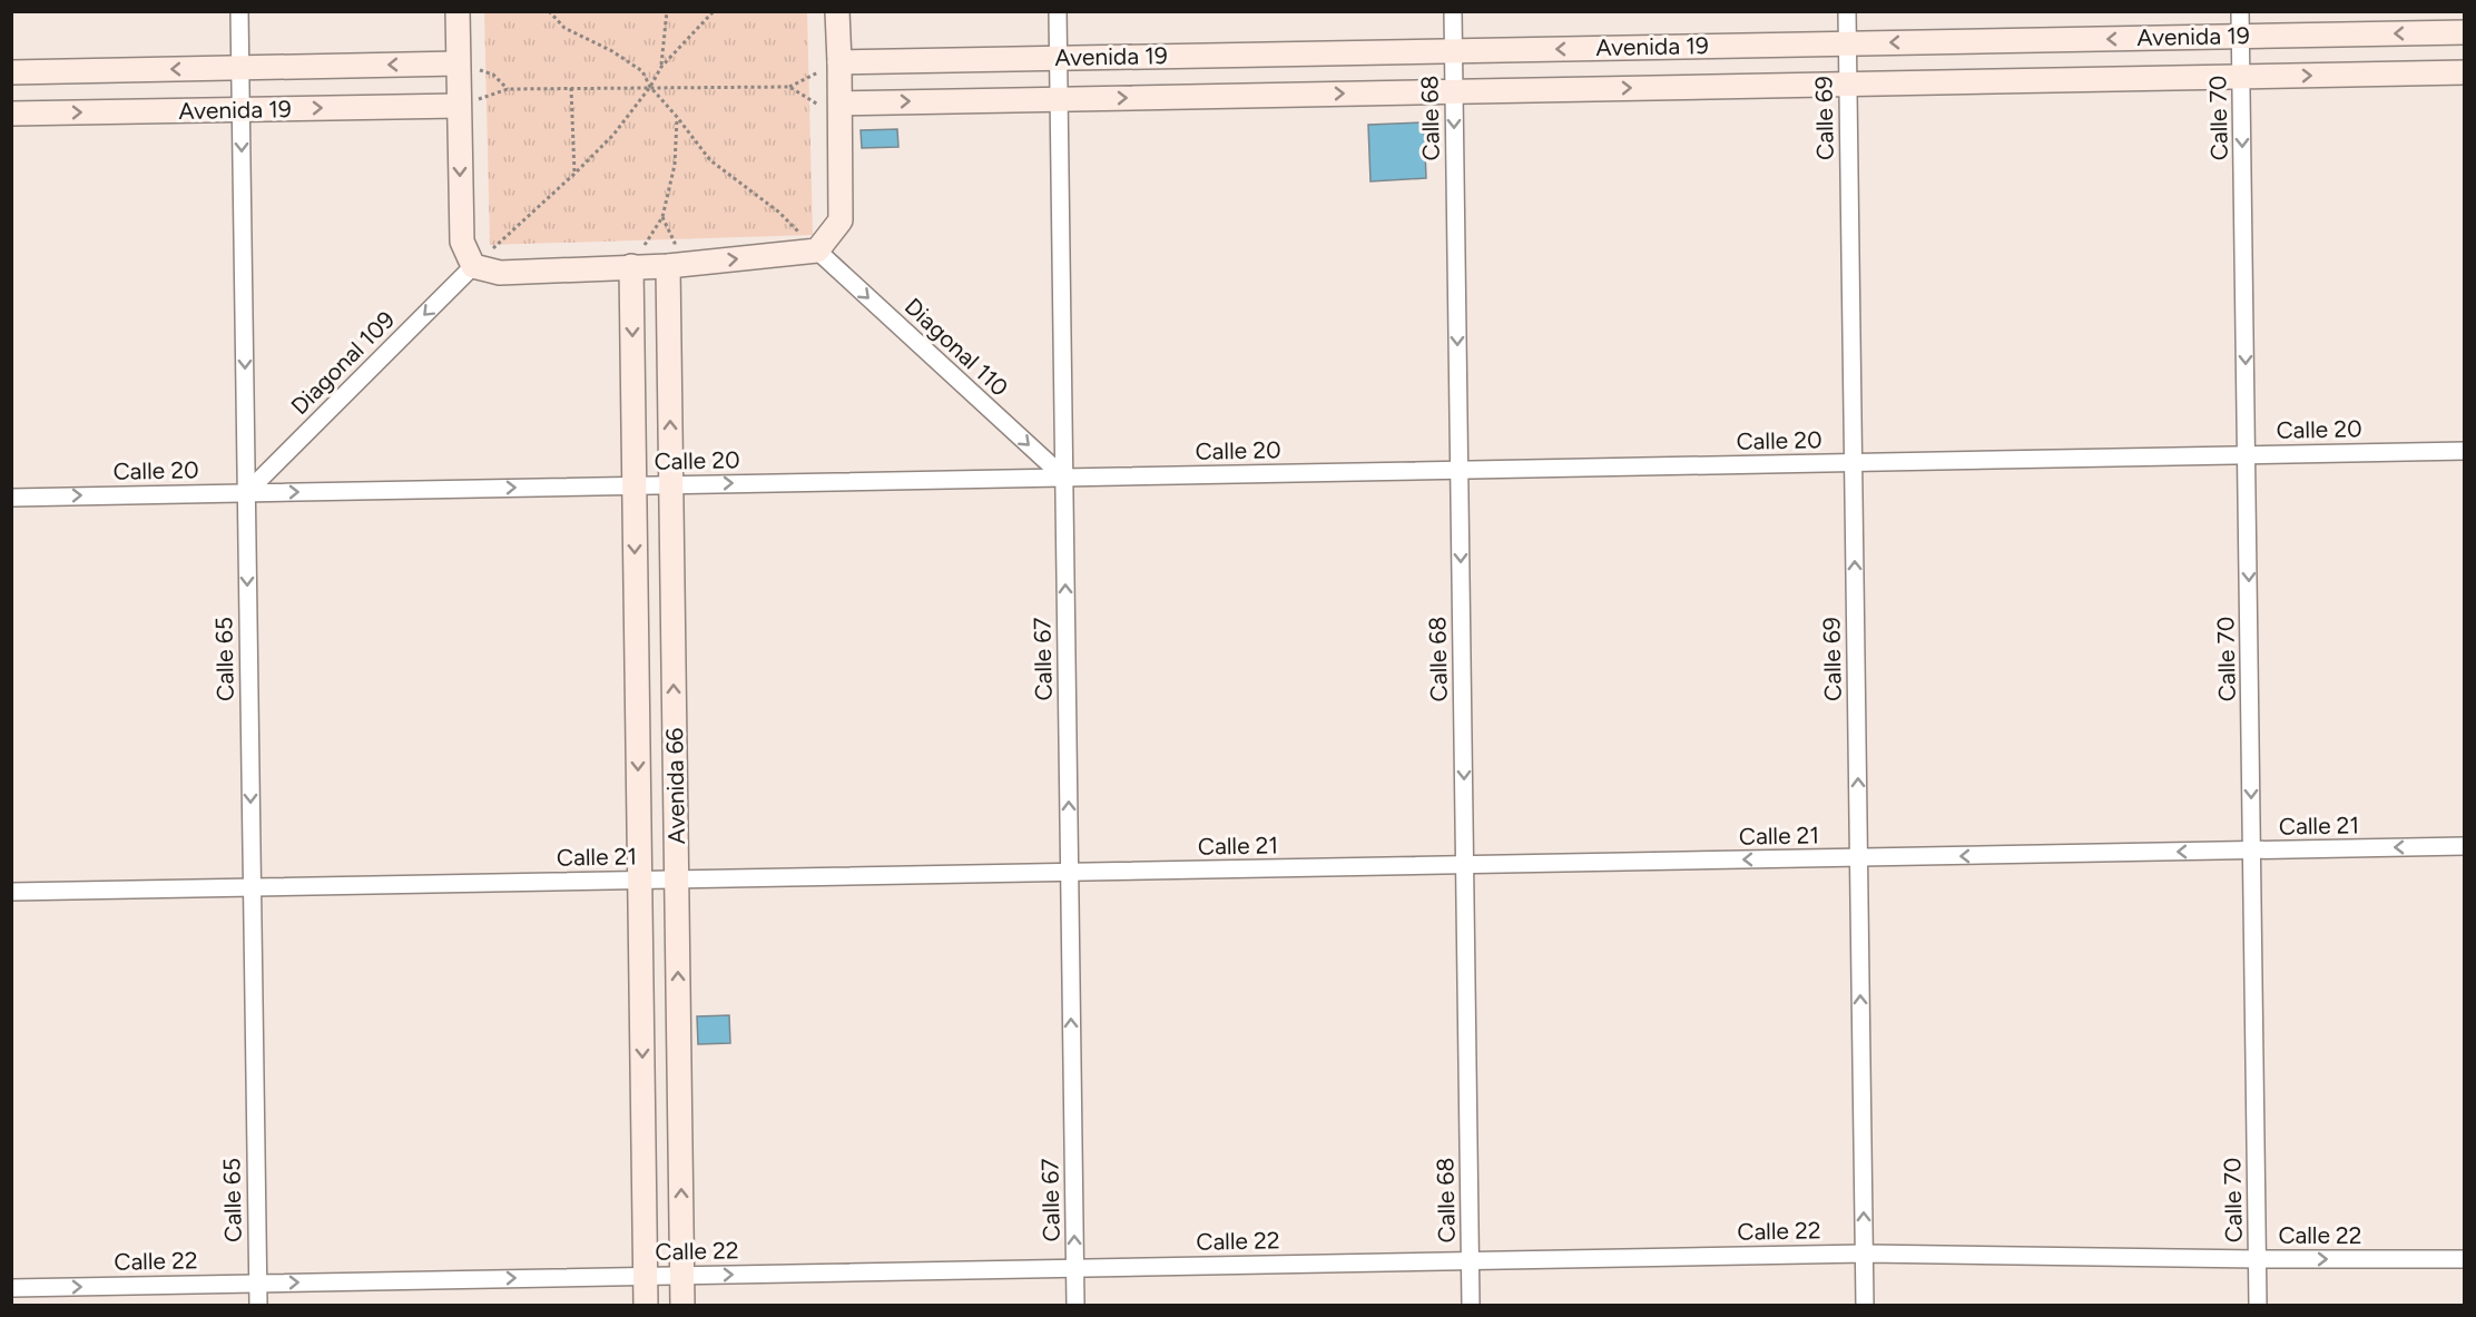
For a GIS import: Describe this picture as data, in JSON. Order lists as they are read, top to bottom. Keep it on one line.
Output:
{"streets":{"main road":["Avenida 19","Avenida 66"],"street":["Calle 68","Calle 69","Calle 70","Diagonal 110","Diagonal 109","Calle 20","Calle 65","Calle 67","Calle 21","Calle 22"]},"crossings":[["Avenida 19","Calle 68"],["Avenida 19","Calle 69"],["Avenida 19","Calle 70"],["Avenida 19","Calle 65"],["Avenida 19","Calle 67"],["Calle 68","Calle 20"],["Calle 68","Calle 21"],["Calle 68","Calle 22"],["Calle 69","Calle 20"],["Calle 69","Calle 21"],["Calle 69","Calle 22"],["Calle 70","Calle 20"],["Calle 70","Calle 21"],["Calle 70","Calle 22"],["Diagonal 110","Calle 20"],["Diagonal 110","Calle 67"],["Diagonal 109","Calle 20"],["Diagonal 109","Calle 65"],["Calle 20","Calle 65"],["Calle 20","Calle 67"],["Calle 20","Avenida 66"],["Calle 65","Calle 21"],["Calle 65","Calle 22"],["Calle 67","Calle 21"],["Calle 67","Calle 22"],["Avenida 66","Calle 21"],["Avenida 66","Calle 22"]],"one_way":["Calle 68","Calle 69","Calle 70","Diagonal 110","Diagonal 109","Calle 20","Calle 65","Calle 67","Calle 21","Calle 22"]}
